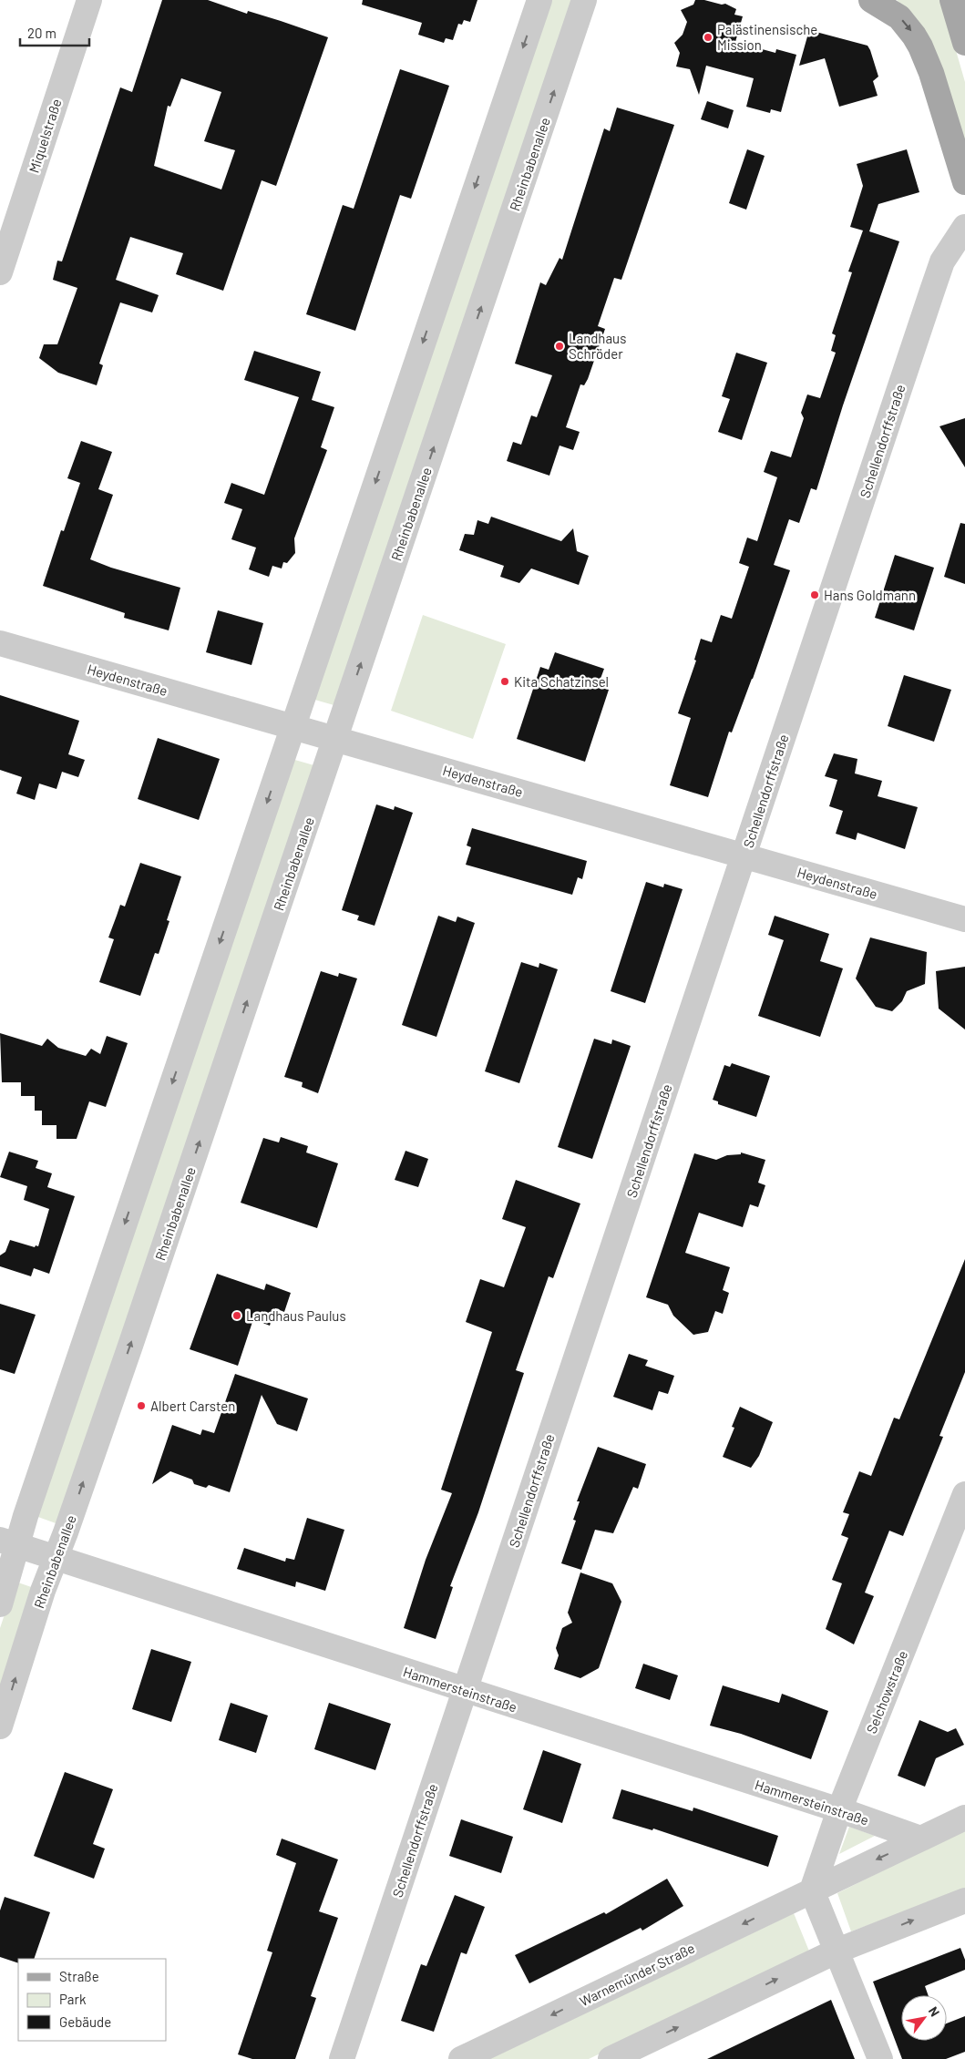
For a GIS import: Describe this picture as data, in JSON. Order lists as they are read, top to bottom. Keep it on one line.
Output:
{"streets":{"street":["Miquelstraße","Rheinbabenallee","Schellendorffstraße","Heydenstraße","Hammersteinstraße","Selchowstraße","Warnemünder Straße"]},"crossings":[["Rheinbabenallee","Heydenstraße"],["Rheinbabenallee","Hammersteinstraße"],["Schellendorffstraße","Heydenstraße"],["Schellendorffstraße","Hammersteinstraße"],["Hammersteinstraße","Selchowstraße"],["Hammersteinstraße","Warnemünder Straße"],["Selchowstraße","Warnemünder Straße"]],"places":["Palästinensische Mission","Landhaus Schröder","Hans Goldmann","Kita Schatzinsel","Landhaus Paulus","Albert Carsten"],"legend":["Straße","Park","Gebäude"],"scale_bar":"20 m","north":"top right"}
